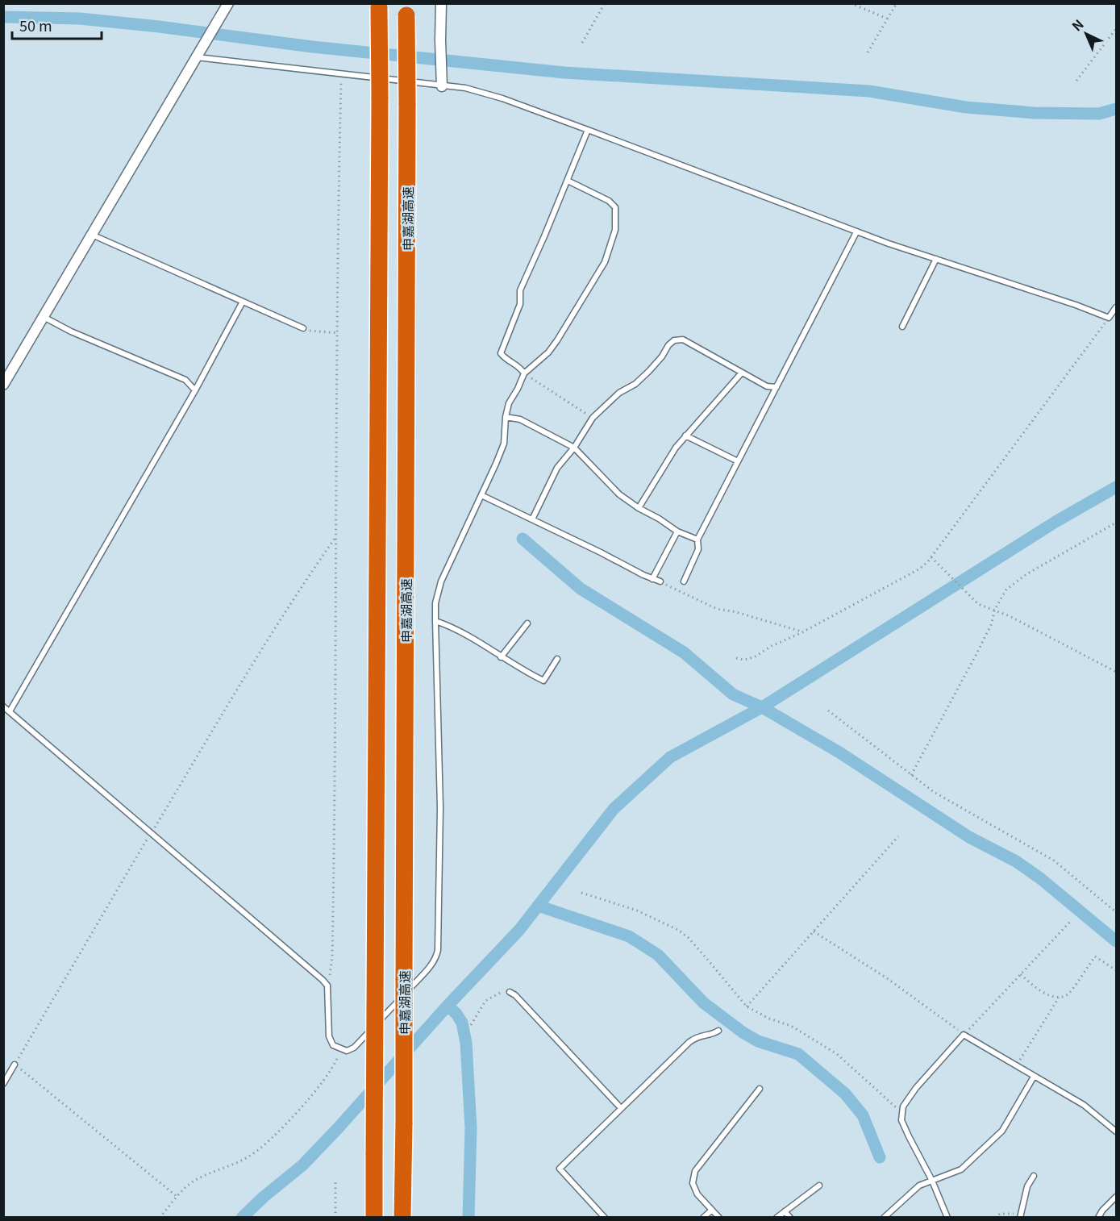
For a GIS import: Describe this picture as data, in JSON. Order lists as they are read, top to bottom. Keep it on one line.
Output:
{"streets":{"highway":["申嘉湖高速"]},"scale_bar":"50 m","north":"top left"}
